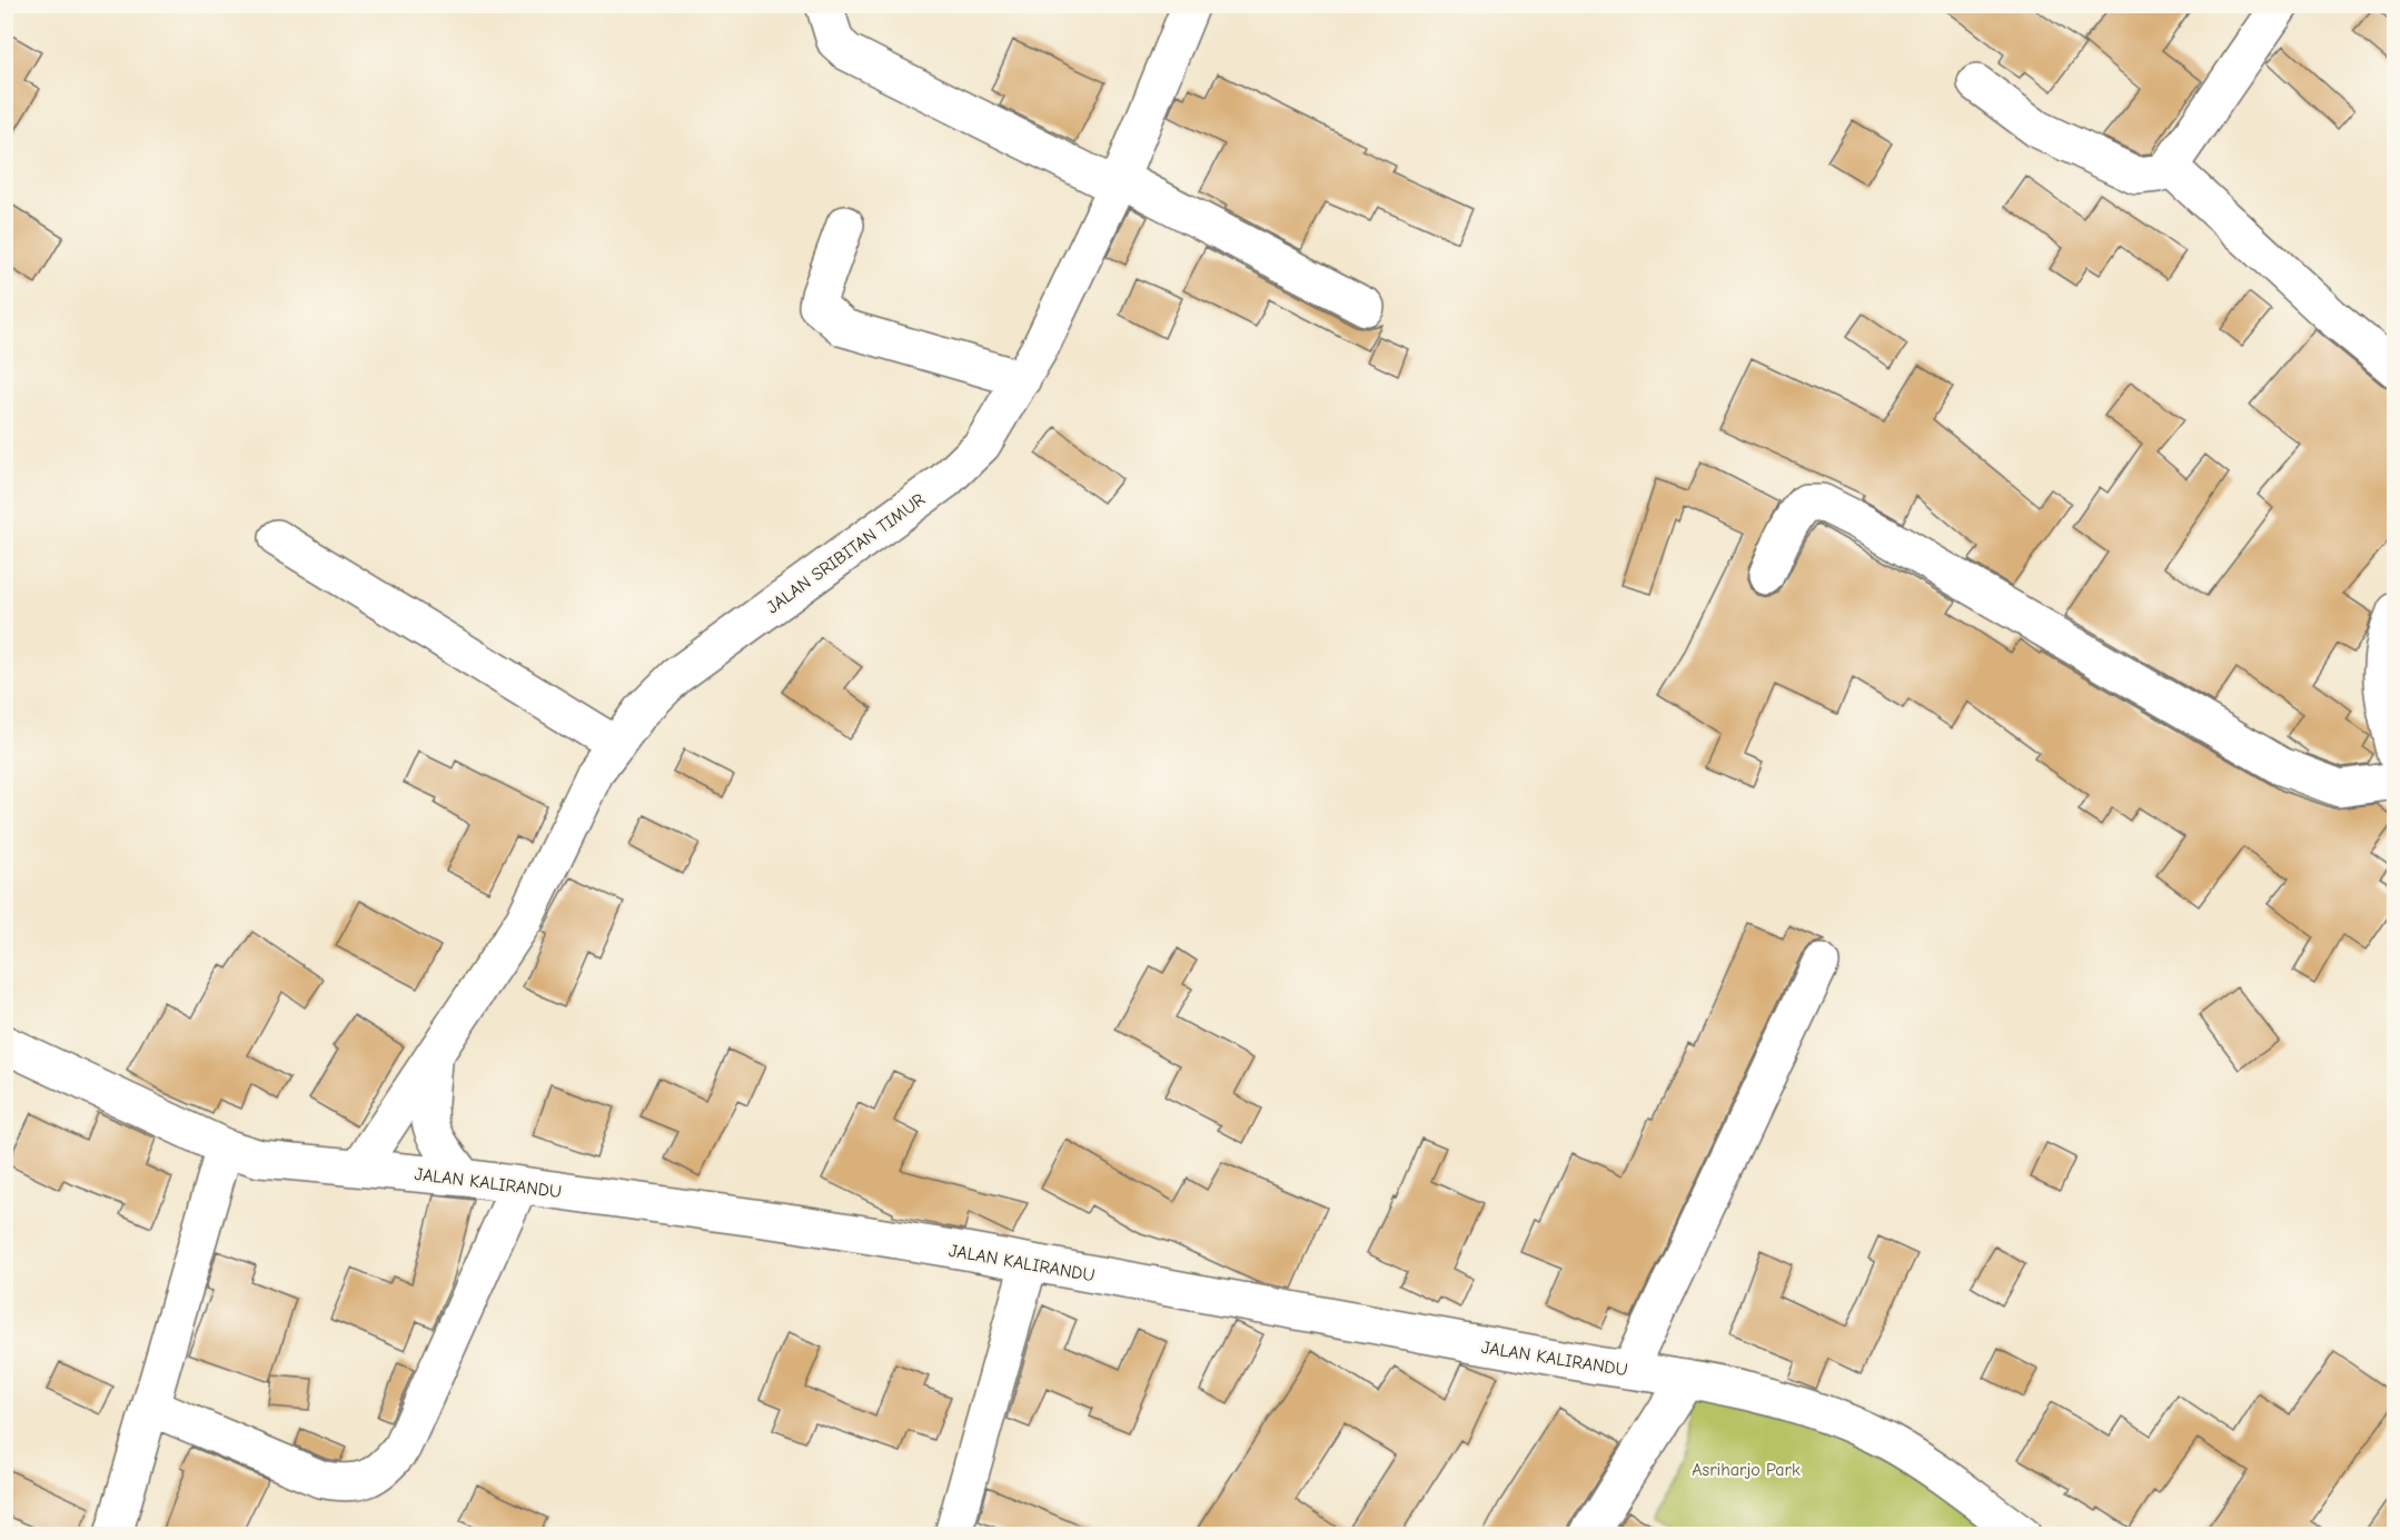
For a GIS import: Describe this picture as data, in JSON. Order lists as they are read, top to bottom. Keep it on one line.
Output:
{"streets":{"street":["JALAN SRIBITAN TIMUR","JALAN KALIRANDU"]},"crossings":[["JALAN SRIBITAN TIMUR","JALAN KALIRANDU"]],"parks":["Asriharjo Park"]}
